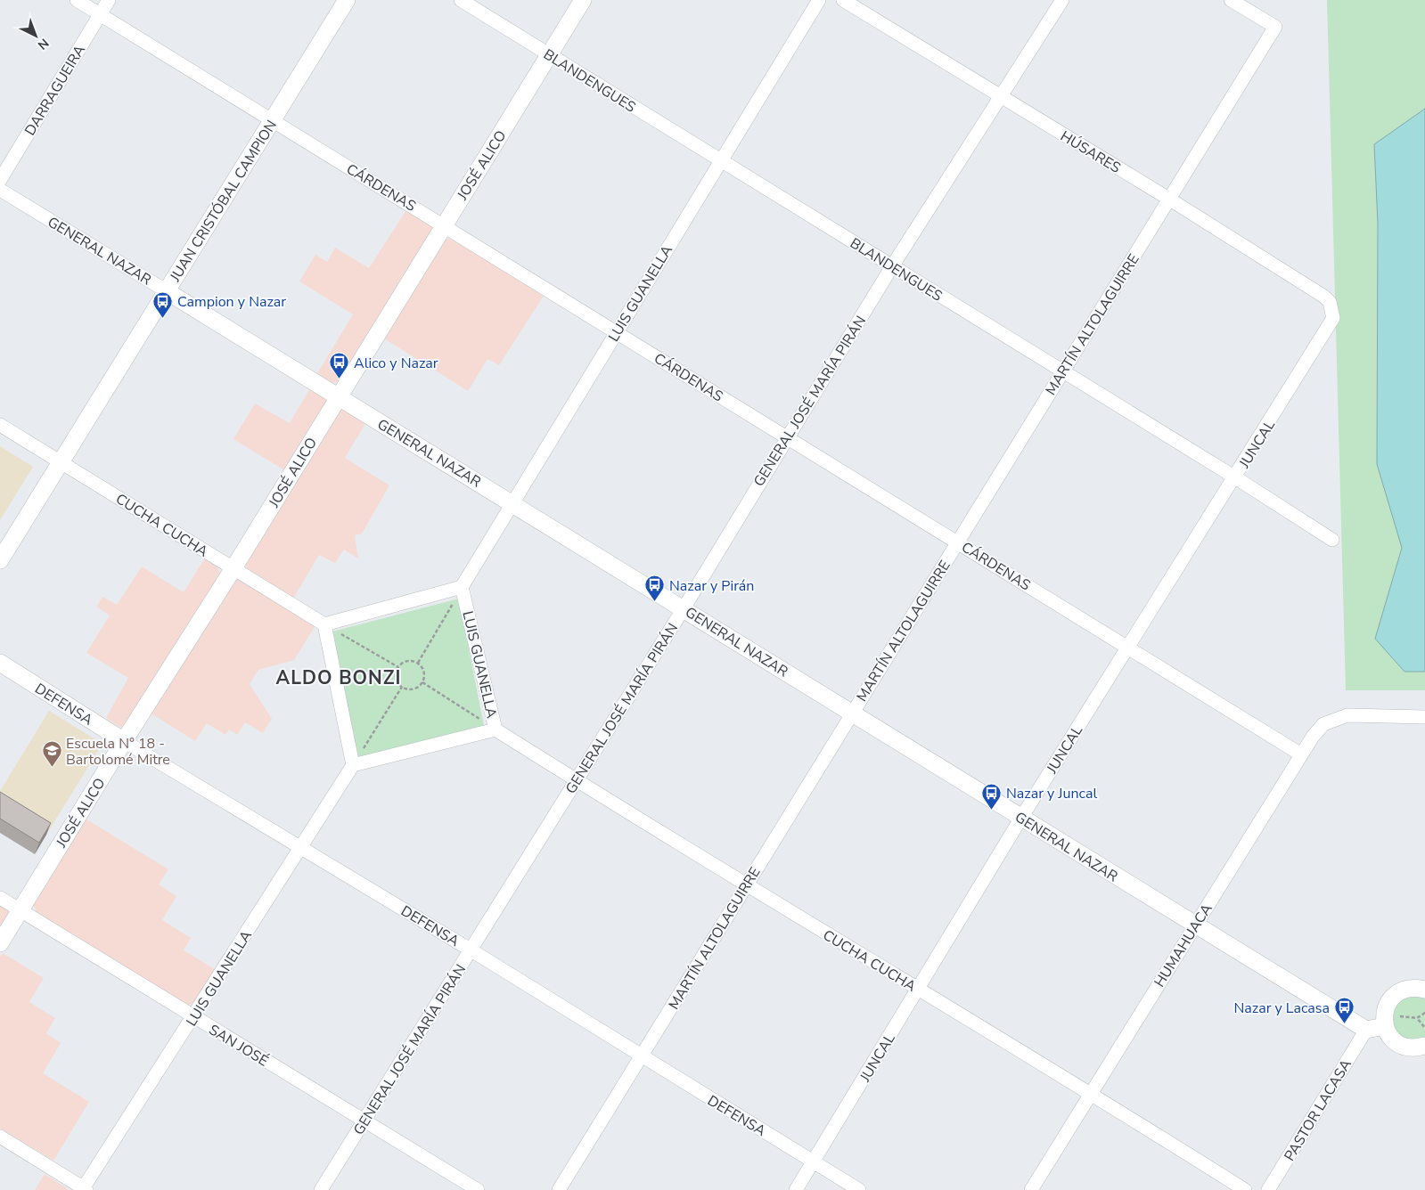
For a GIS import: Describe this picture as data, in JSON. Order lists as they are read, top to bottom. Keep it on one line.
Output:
{"streets":{"street":["BLANDENGUES","DARRAGUEIRA","HÚSARES","JOSÉ ALICO","CÁRDENAS","JUAN CRISTÓBAL CAMPION","GENERAL NAZAR","LUIS GUANELLA","MARTÍN ALTOLAGUIRRE","GENERAL JOSÉ MARÍA PIRÁN","JUNCAL","CUCHA CUCHA","DEFENSA","HUMAHUACA","SAN JOSÉ","PASTOR LACASA"]},"crossings":[["BLANDENGUES","JOSÉ ALICO"],["BLANDENGUES","LUIS GUANELLA"],["BLANDENGUES","MARTÍN ALTOLAGUIRRE"],["BLANDENGUES","GENERAL JOSÉ MARÍA PIRÁN"],["BLANDENGUES","JUNCAL"],["DARRAGUEIRA","CÁRDENAS"],["HÚSARES","MARTÍN ALTOLAGUIRRE"],["HÚSARES","GENERAL JOSÉ MARÍA PIRÁN"],["HÚSARES","JUNCAL"],["JOSÉ ALICO","CÁRDENAS"],["JOSÉ ALICO","GENERAL NAZAR"],["JOSÉ ALICO","CUCHA CUCHA"],["JOSÉ ALICO","DEFENSA"],["JOSÉ ALICO","SAN JOSÉ"],["CÁRDENAS","JUAN CRISTÓBAL CAMPION"],["CÁRDENAS","LUIS GUANELLA"],["CÁRDENAS","MARTÍN ALTOLAGUIRRE"],["CÁRDENAS","GENERAL JOSÉ MARÍA PIRÁN"],["CÁRDENAS","JUNCAL"],["CÁRDENAS","HUMAHUACA"],["JUAN CRISTÓBAL CAMPION","GENERAL NAZAR"],["JUAN CRISTÓBAL CAMPION","CUCHA CUCHA"],["GENERAL NAZAR","LUIS GUANELLA"],["GENERAL NAZAR","MARTÍN ALTOLAGUIRRE"],["GENERAL NAZAR","GENERAL JOSÉ MARÍA PIRÁN"],["GENERAL NAZAR","JUNCAL"],["GENERAL NAZAR","HUMAHUACA"],["GENERAL NAZAR","PASTOR LACASA"],["LUIS GUANELLA","CUCHA CUCHA"],["LUIS GUANELLA","DEFENSA"],["LUIS GUANELLA","SAN JOSÉ"],["MARTÍN ALTOLAGUIRRE","CUCHA CUCHA"],["MARTÍN ALTOLAGUIRRE","DEFENSA"],["GENERAL JOSÉ MARÍA PIRÁN","CUCHA CUCHA"],["GENERAL JOSÉ MARÍA PIRÁN","DEFENSA"],["GENERAL JOSÉ MARÍA PIRÁN","SAN JOSÉ"],["JUNCAL","CUCHA CUCHA"],["JUNCAL","DEFENSA"],["CUCHA CUCHA","HUMAHUACA"]],"districts":["ALDO BONZI"],"places":{"bus stop":["Campion y Nazar","Alico y Nazar","Nazar y Pirán","Nazar y Juncal","Nazar y Lacasa"],"school or university":["Escuela N° 18 - Bartolomé Mitre"]},"north":"bottom right"}
